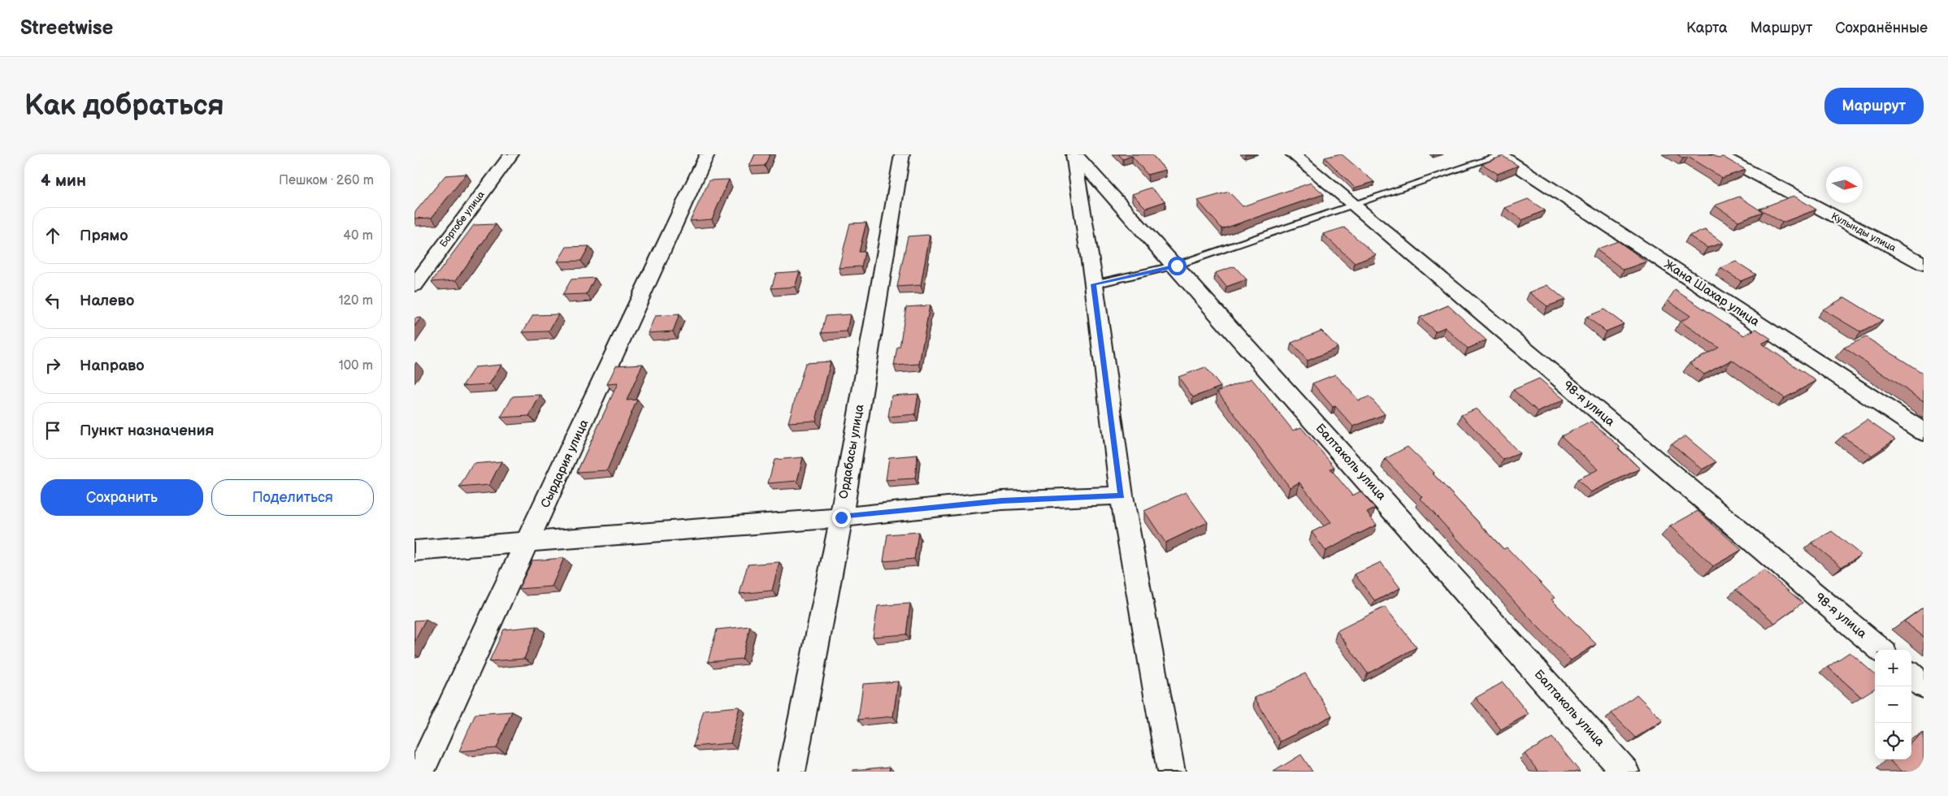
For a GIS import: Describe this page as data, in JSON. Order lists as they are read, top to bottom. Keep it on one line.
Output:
{"streets":{"street":["Бортобе улица","Кулынды улица","Жана Шахар улица","98-я улица","Ордабасы улица","Балтаколь улица","Сырдария улица"]},"north":"right","page":{"header":"Streetwise","nav":["Карта","Маршрут","Сохранённые"],"buttons":["Маршрут",["Сохранить","Поделиться"]],"title":"Как добраться","heading":["4 мин","Пешком · 260 m"],"list":[["Прямо","40 m"],["Налево","120 m"],["Направо","100 m"],"Пункт назначения"],"map_buttons":["+","−"]}}
